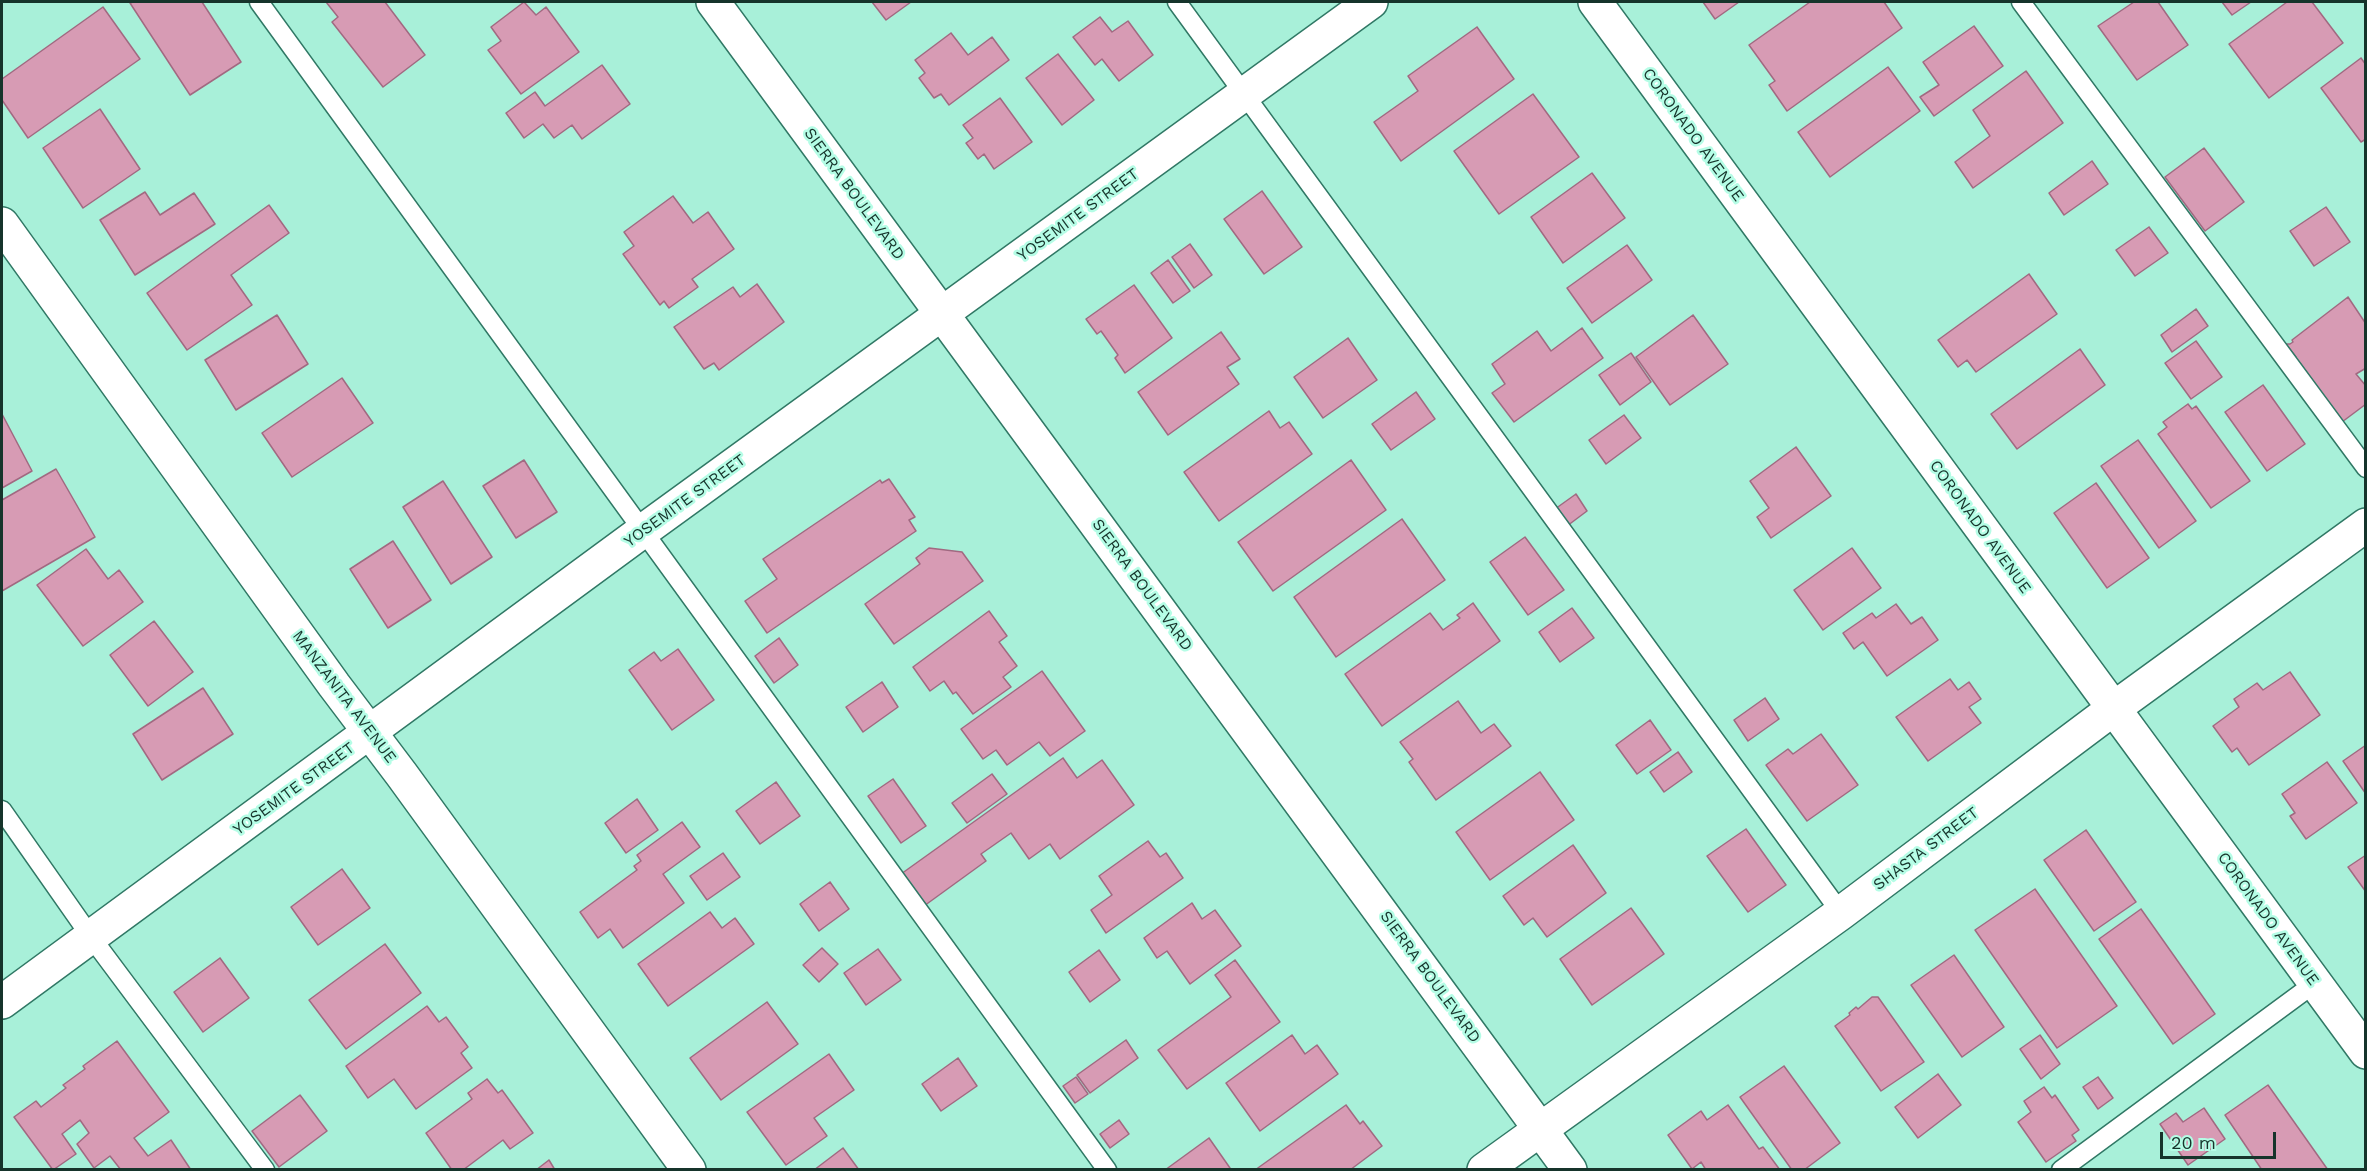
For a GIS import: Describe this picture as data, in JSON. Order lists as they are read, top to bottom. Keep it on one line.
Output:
{"streets":{"street":["CORONADO AVENUE","SIERRA BOULEVARD","YOSEMITE STREET","MANZANITA AVENUE","SHASTA STREET"]},"crossings":[["CORONADO AVENUE","SHASTA STREET"],["SIERRA BOULEVARD","YOSEMITE STREET"],["SIERRA BOULEVARD","SHASTA STREET"],["YOSEMITE STREET","MANZANITA AVENUE"]],"scale_bar":"20 m"}
